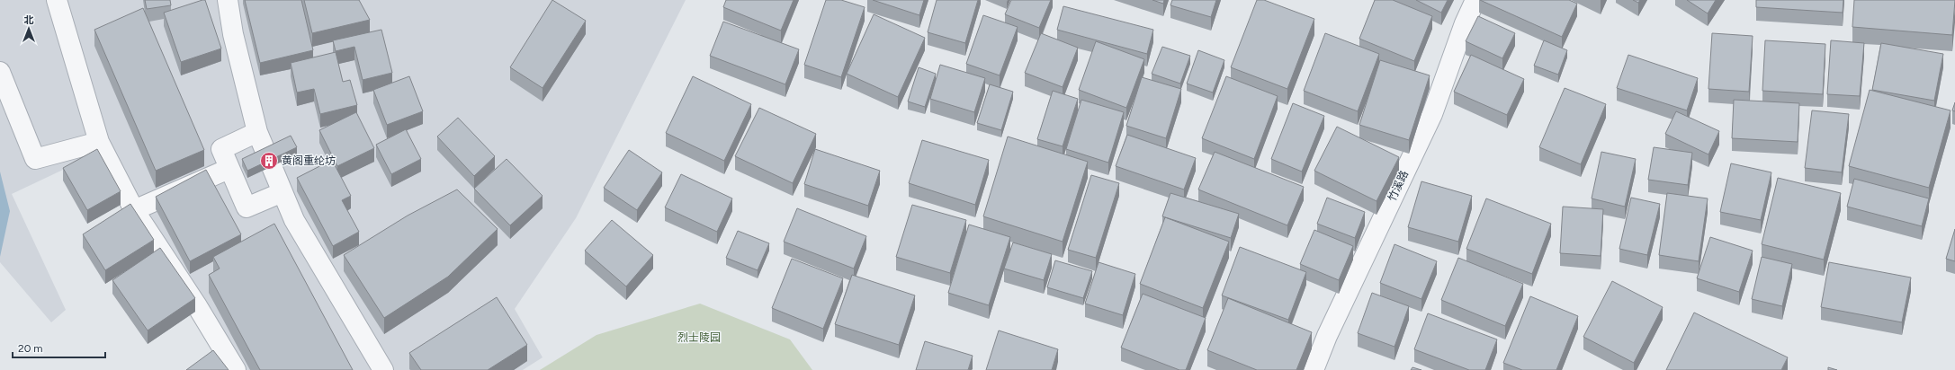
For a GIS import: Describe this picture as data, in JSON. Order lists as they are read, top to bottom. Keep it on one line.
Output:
{"streets":{"street":["竹溪路"]},"parks":["烈士陵园"],"places":{"building":["黄阁重纶坊"]},"scale_bar":"20 m","north":"top"}
